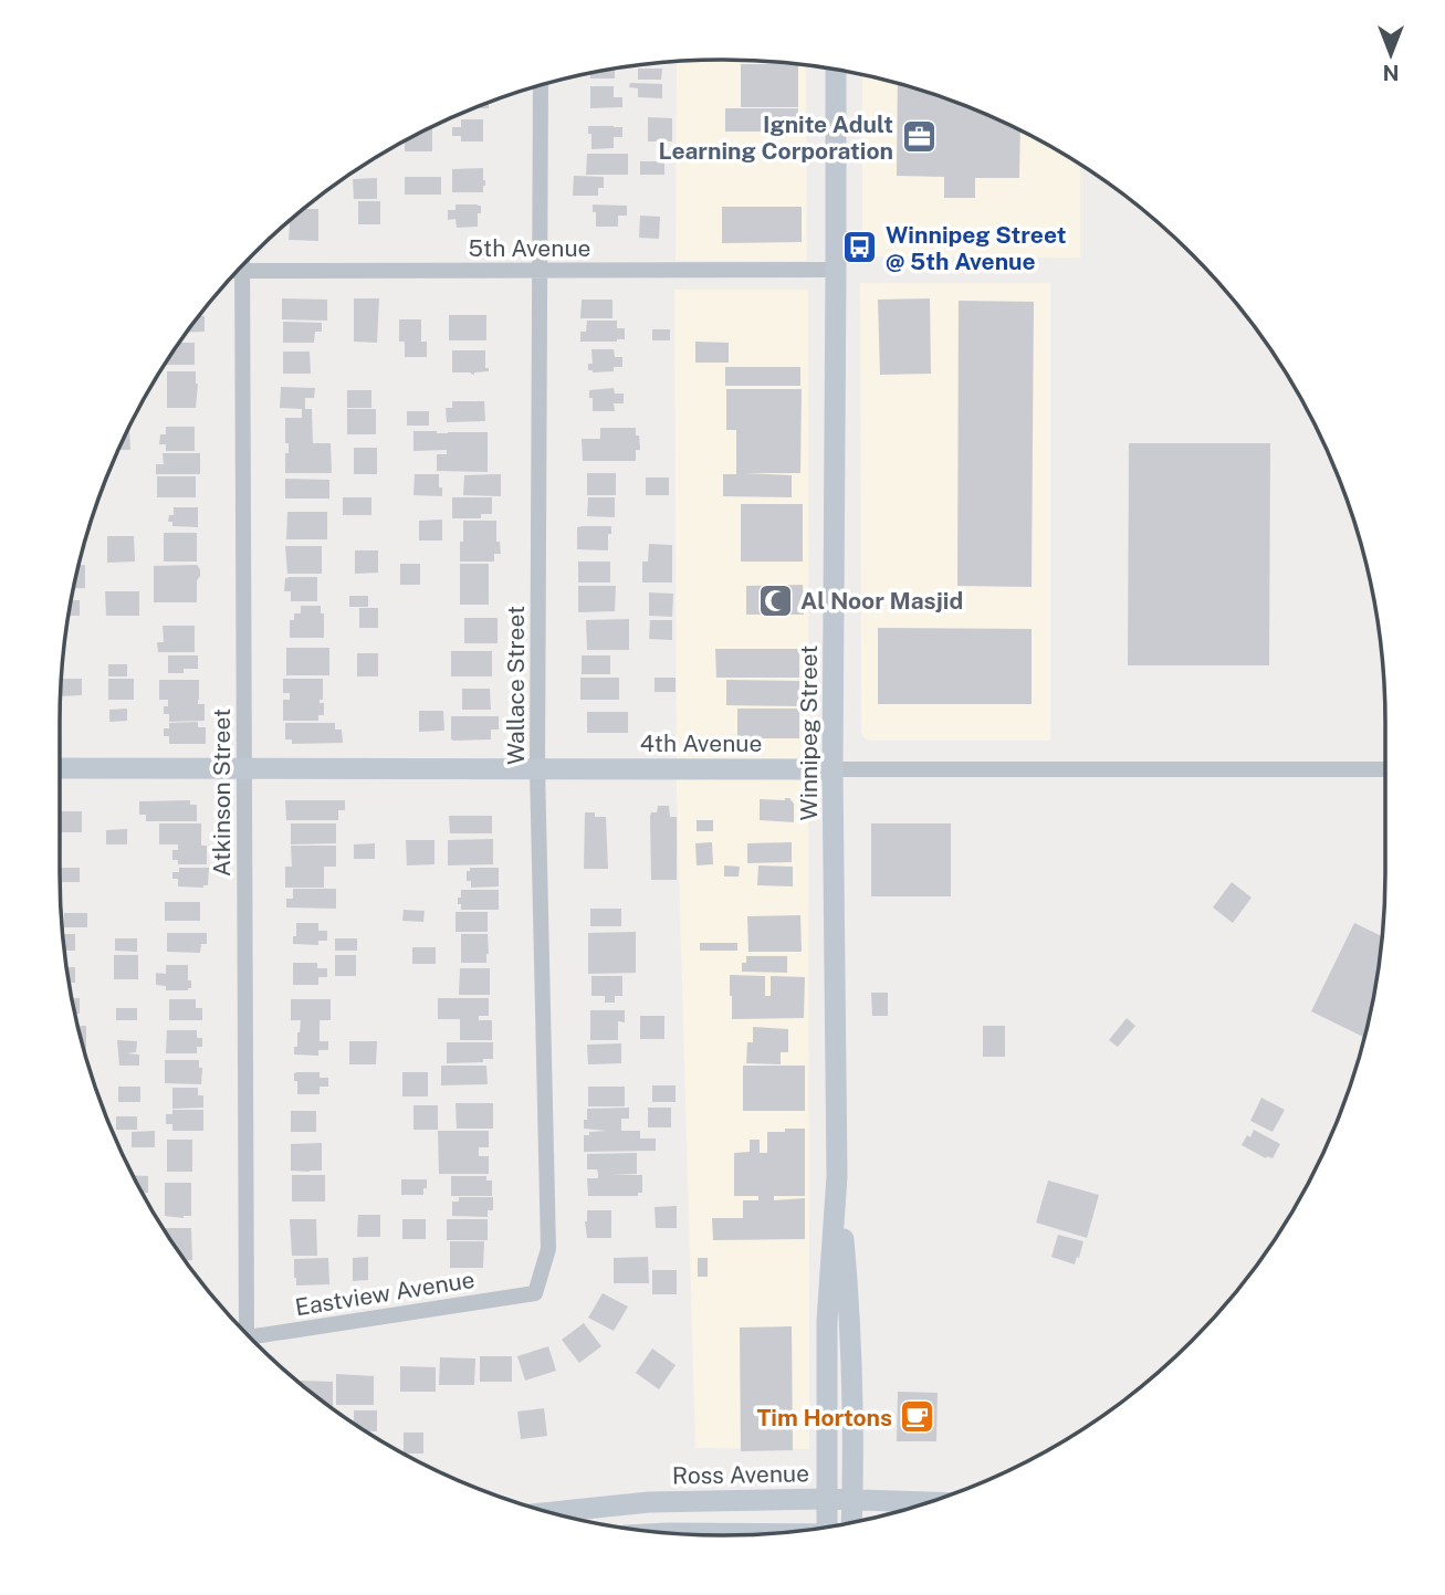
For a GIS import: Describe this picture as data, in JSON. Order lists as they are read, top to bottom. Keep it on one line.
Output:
{"streets":{"main road":["Winnipeg Street","4th Avenue","Ross Avenue"],"street":["5th Avenue","Wallace Street","Atkinson Street","Eastview Avenue"]},"crossings":[["5th Avenue","Wallace Street"],["5th Avenue","Winnipeg Street"],["5th Avenue","Atkinson Street"],["Wallace Street","4th Avenue"],["Wallace Street","Eastview Avenue"],["Winnipeg Street","4th Avenue"],["Winnipeg Street","Ross Avenue"],["4th Avenue","Atkinson Street"]],"places":{"office":["Ignite Adult Learning Corporation"],"bus stop":["Winnipeg Street @ 5th Avenue"],"mosque":["Al Noor Masjid"],"cafe":["Tim Hortons"]},"north":"bottom"}
